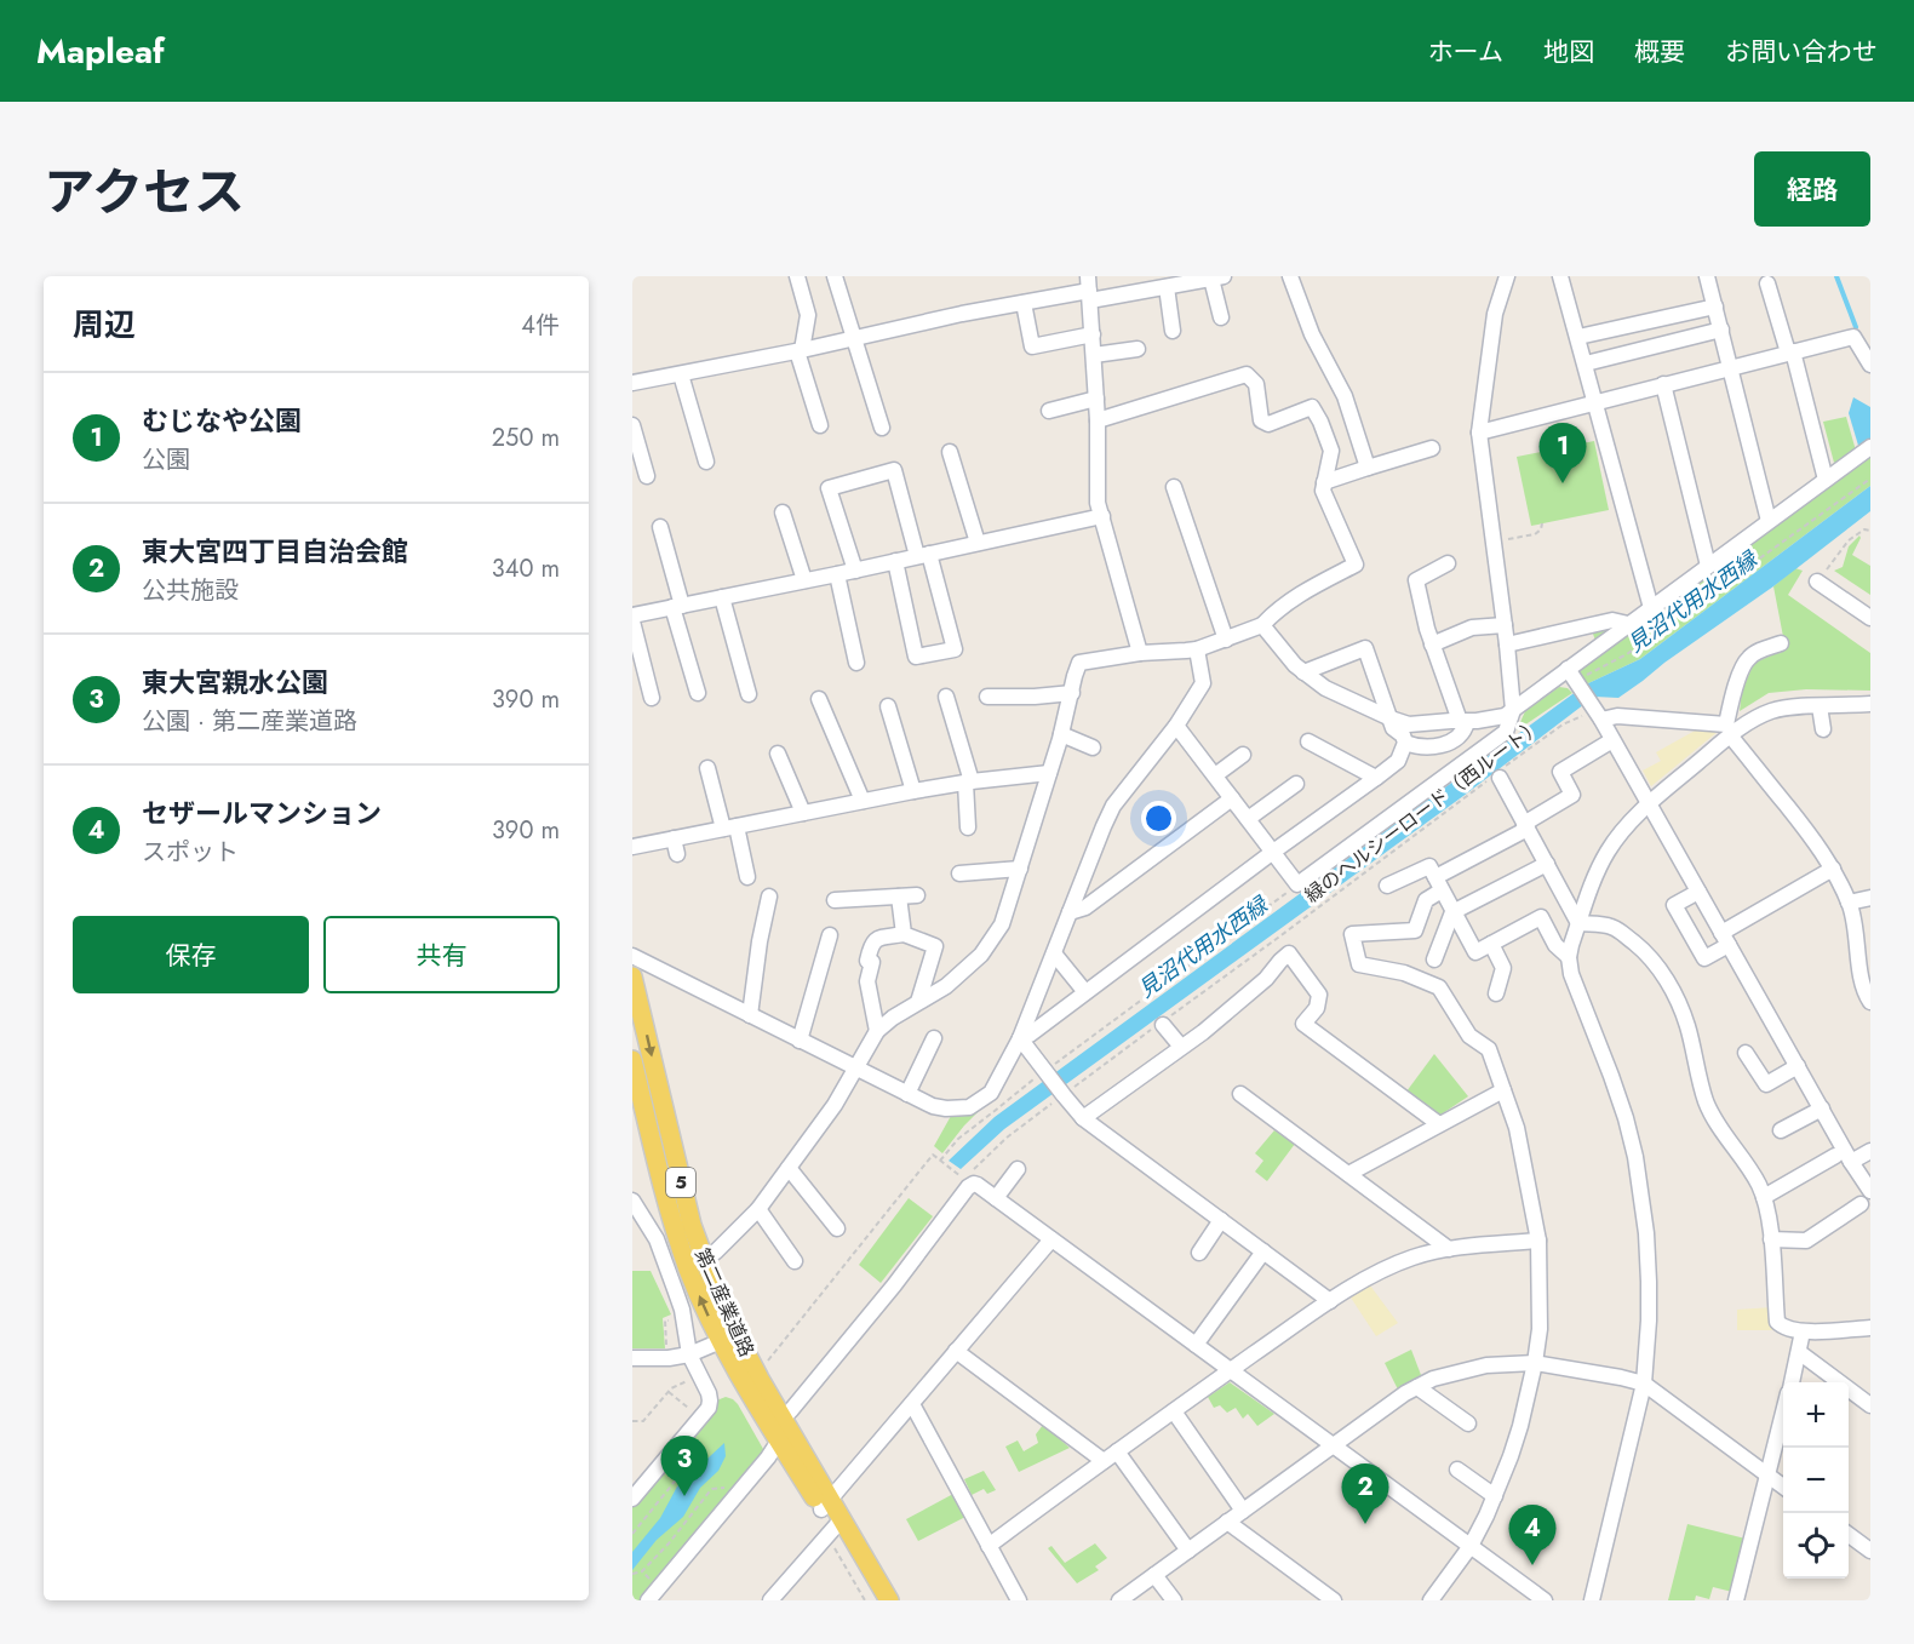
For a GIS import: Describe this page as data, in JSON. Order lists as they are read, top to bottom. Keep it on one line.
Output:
{"streets":{"main road":["5","第二産業道路"],"path":["緑のヘルシーロード（西ルート）"]},"water":["見沼代用水西縁","見沼代用水西緑"],"page":{"header":"Mapleaf","nav":["ホーム","地図","概要","お問い合わせ"],"title":"アクセス","buttons":["経路",["保存","共有"]],"heading":["周辺","4件"],"list":[{"mark":"1","name":"むじなや公園","note":"公園","value":"250 m"},{"mark":"2","name":"東大宮四丁目自治会館","note":"公共施設","value":"340 m"},{"mark":"3","name":"東大宮親水公園","note":"公園 · 第二産業道路","value":"390 m"},{"mark":"4","name":"セザールマンション","note":"スポット","value":"390 m"}],"pins":["1","3","2","4"],"map_buttons":["+","−"]}}
